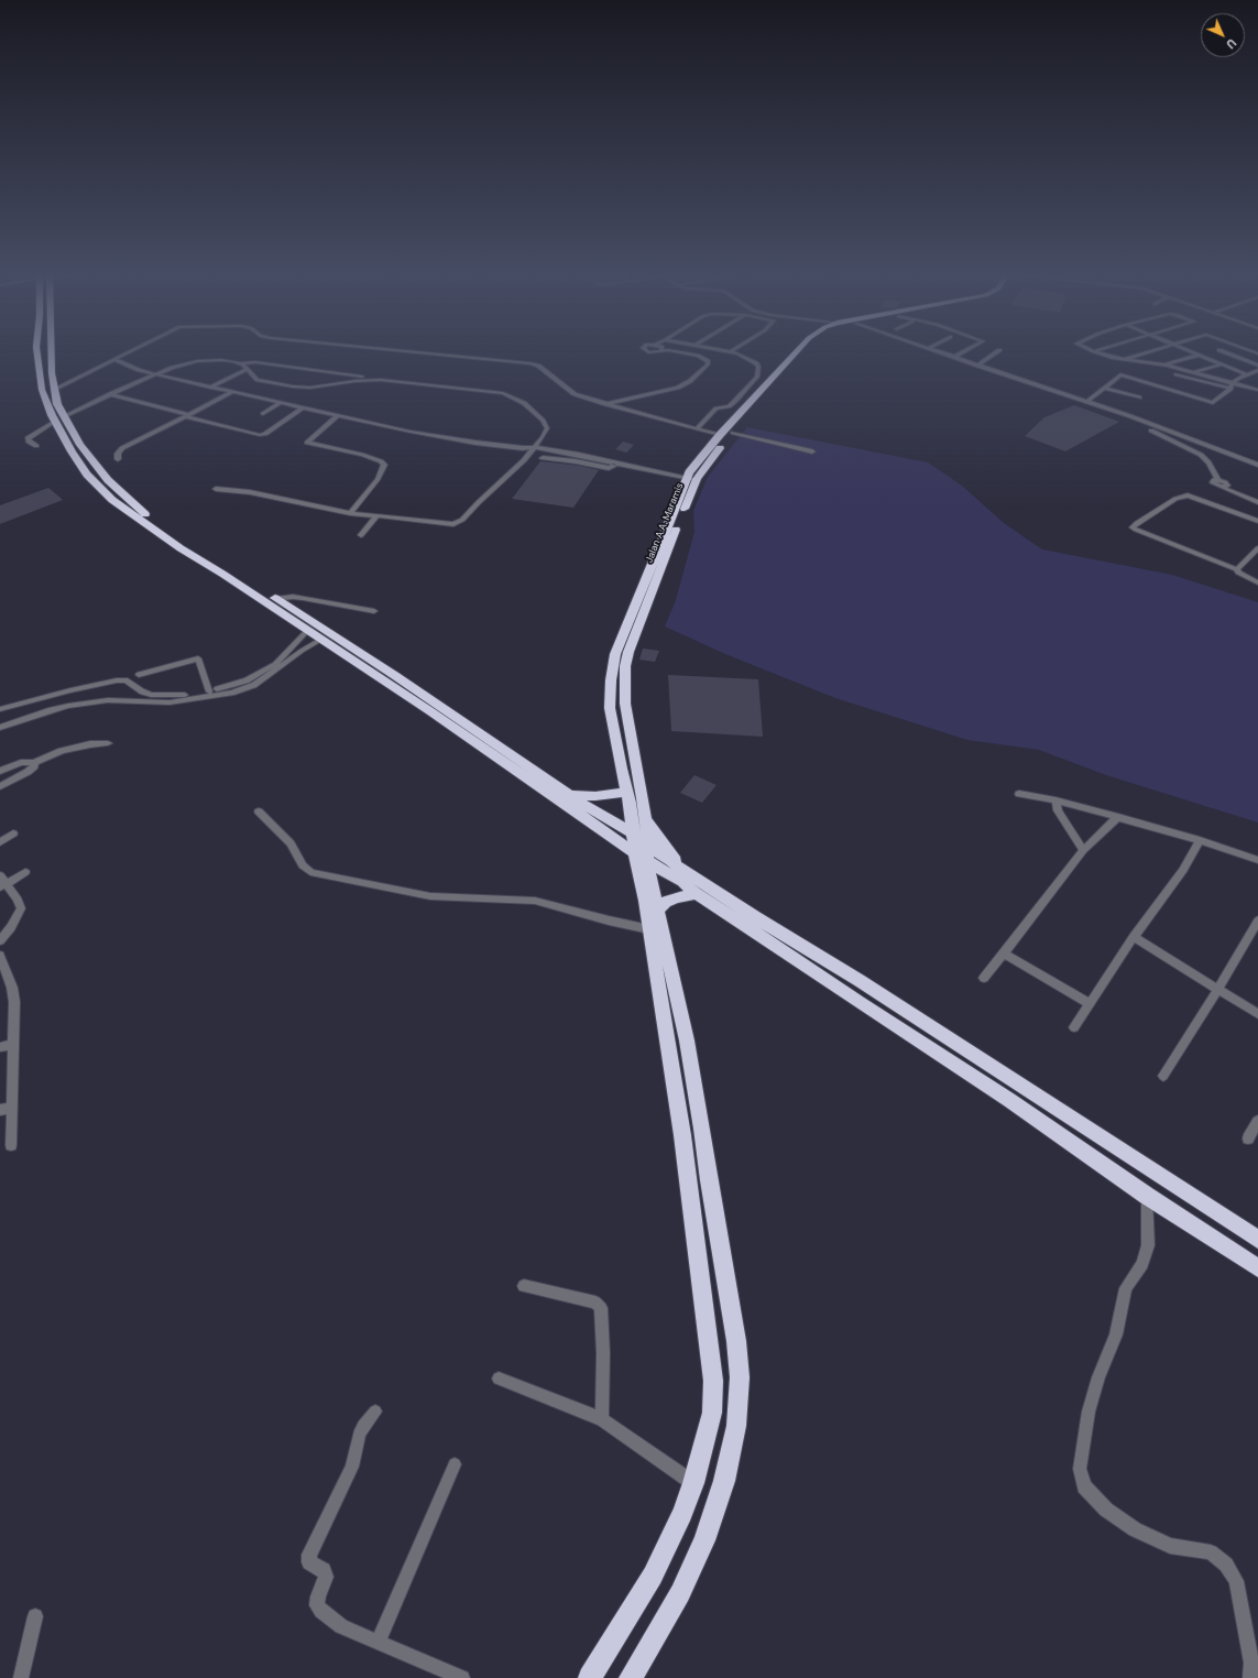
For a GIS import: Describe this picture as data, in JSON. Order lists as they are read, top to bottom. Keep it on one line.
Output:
{"streets":{"highway":["Jalan A.A. Maramis"]},"north":"bottom right"}
